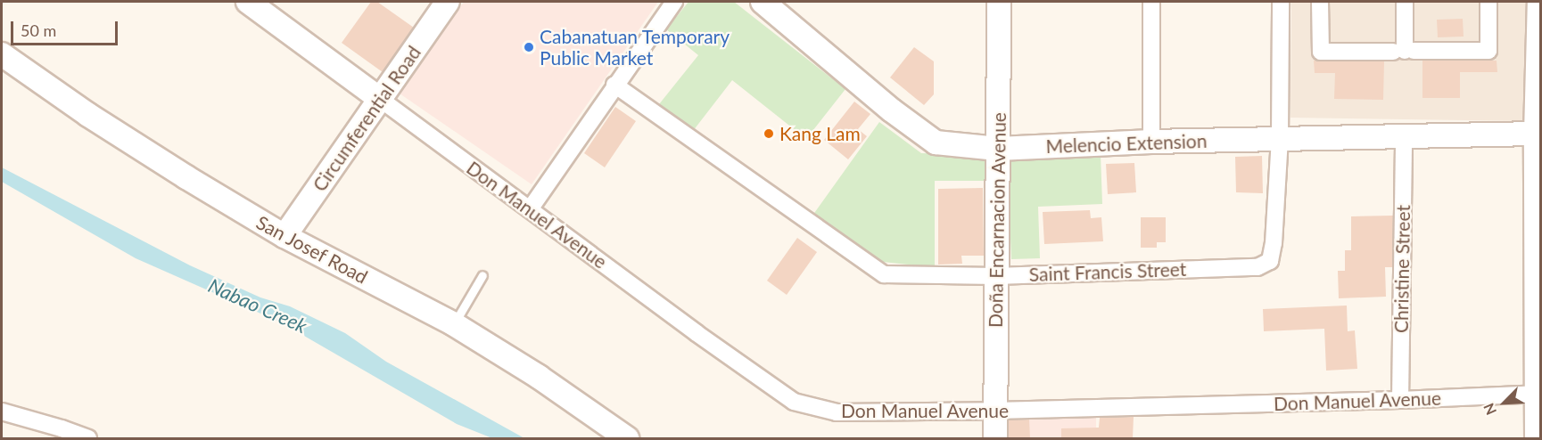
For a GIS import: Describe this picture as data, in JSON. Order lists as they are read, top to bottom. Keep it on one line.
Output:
{"streets":{"street":["Circumferential Road","Melencio Extension","Don Manuel Avenue","Doña Encarnacion Avenue","San Josef Road","Christine Street","Saint Francis Street"]},"crossings":[["Circumferential Road","Don Manuel Avenue"],["Circumferential Road","San Josef Road"],["Melencio Extension","Doña Encarnacion Avenue"],["Melencio Extension","Christine Street"],["Melencio Extension","Saint Francis Street"],["Don Manuel Avenue","Doña Encarnacion Avenue"],["Don Manuel Avenue","Christine Street"],["Doña Encarnacion Avenue","Saint Francis Street"]],"water":["Nabao Creek"],"places":["Cabanatuan Temporary Public Market","Kang Lam"],"scale_bar":"50 m","north":"bottom left"}
